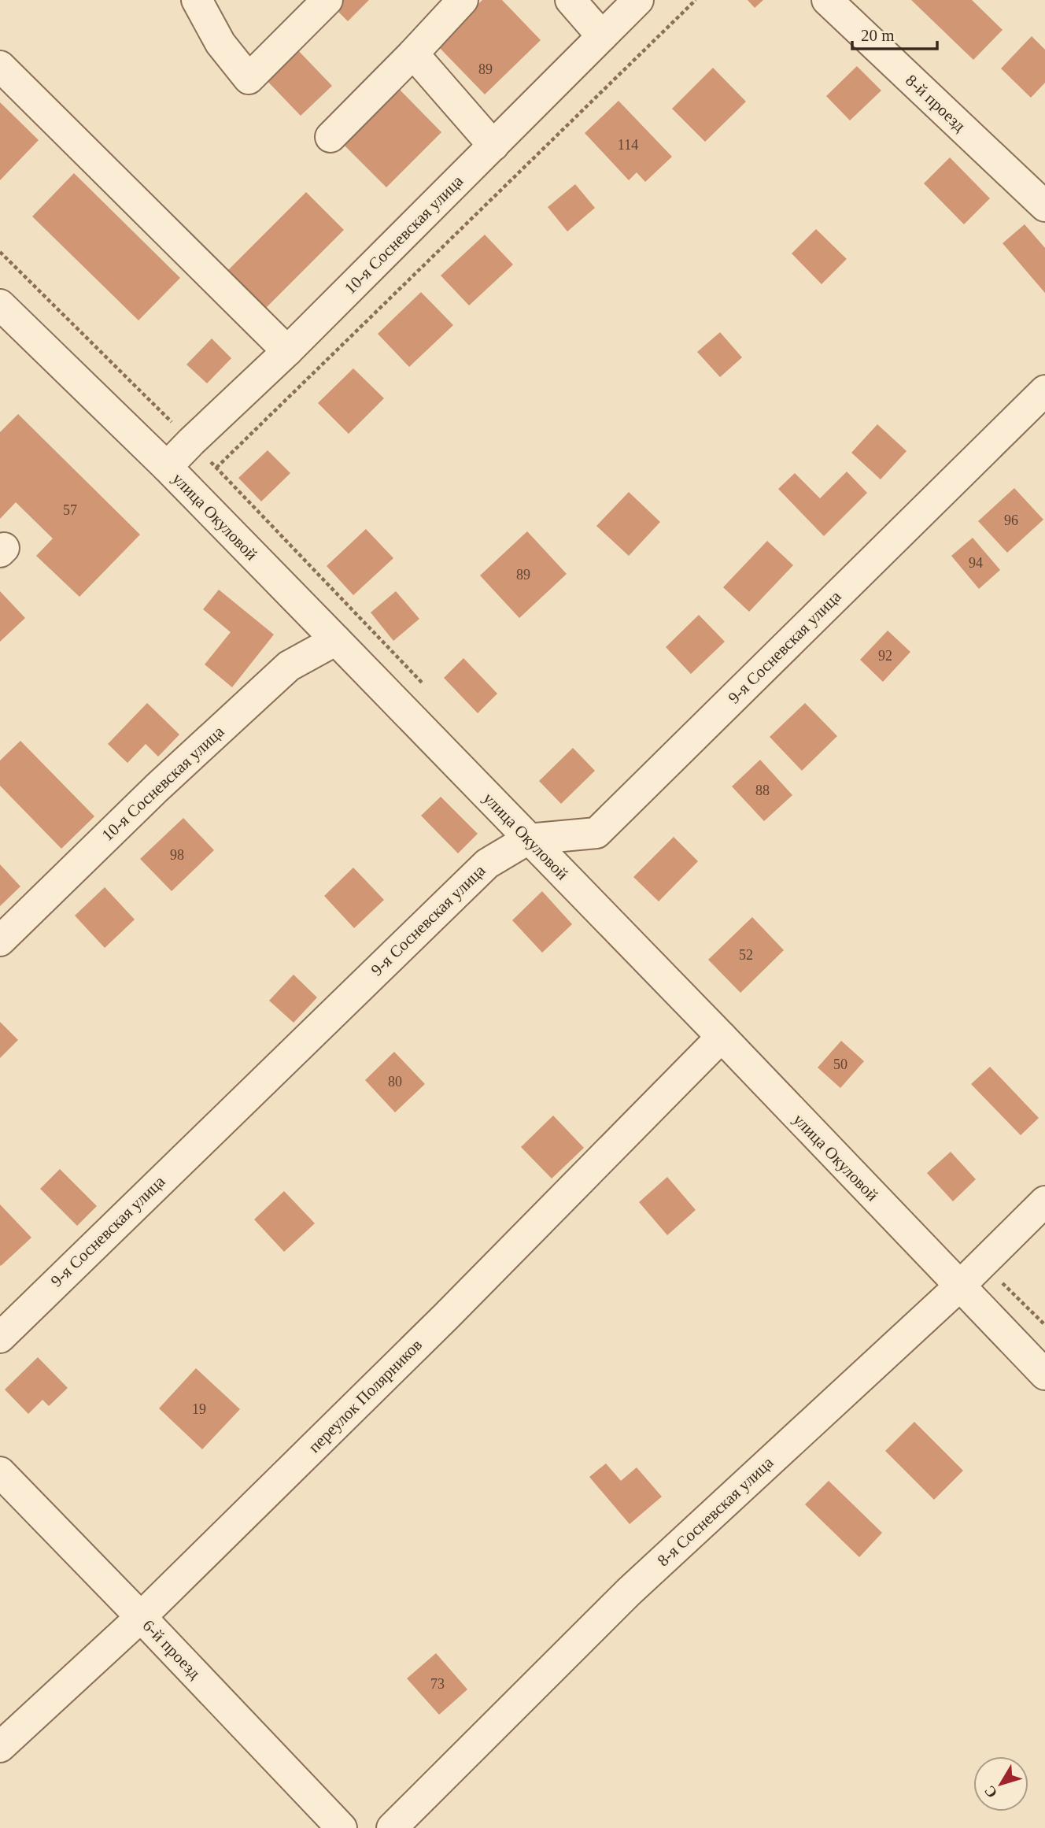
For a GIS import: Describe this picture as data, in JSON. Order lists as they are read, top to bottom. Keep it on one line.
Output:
{"streets":{"street":["8-й проезд","10-я Сосневская улица","улица Окуловой","9-я Сосневская улица","переулок Полярников","8-я Сосневская улица","6-й проезд"]},"crossings":[["10-я Сосневская улица","улица Окуловой"],["улица Окуловой","9-я Сосневская улица"],["улица Окуловой","переулок Полярников"],["улица Окуловой","8-я Сосневская улица"],["переулок Полярников","6-й проезд"]],"house_numbers":["89","114","57","96","94","89","92","88","98","52","50","80","19","73"],"scale_bar":"20 m","north":"bottom left"}
